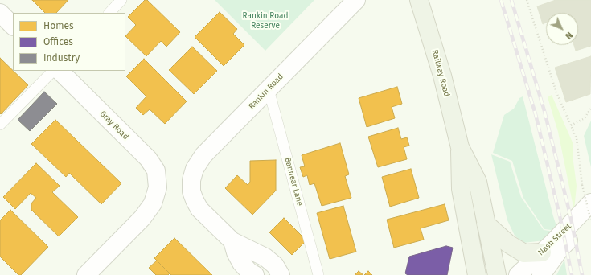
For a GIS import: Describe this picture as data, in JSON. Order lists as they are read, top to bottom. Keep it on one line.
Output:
{"streets":{"main road":["Railway Road"],"street":["Rankin Road","Gray Road","Nash Street"],"lane":["Bannear Lane"]},"crossings":[["Rankin Road","Bannear Lane"]],"parks":["Rankin Road Reserve"],"legend":["Homes","Offices","Industry"],"north":"bottom right"}
